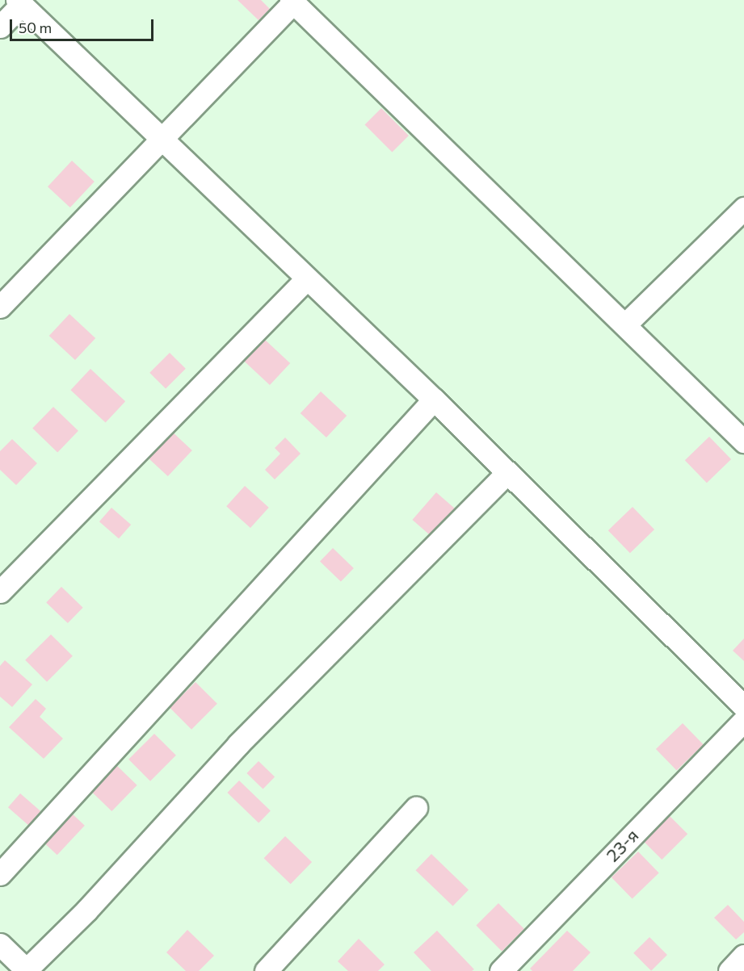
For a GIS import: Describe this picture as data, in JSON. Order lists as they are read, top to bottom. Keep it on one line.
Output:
{"streets":{"street":["23-я"]},"scale_bar":"50 m"}
